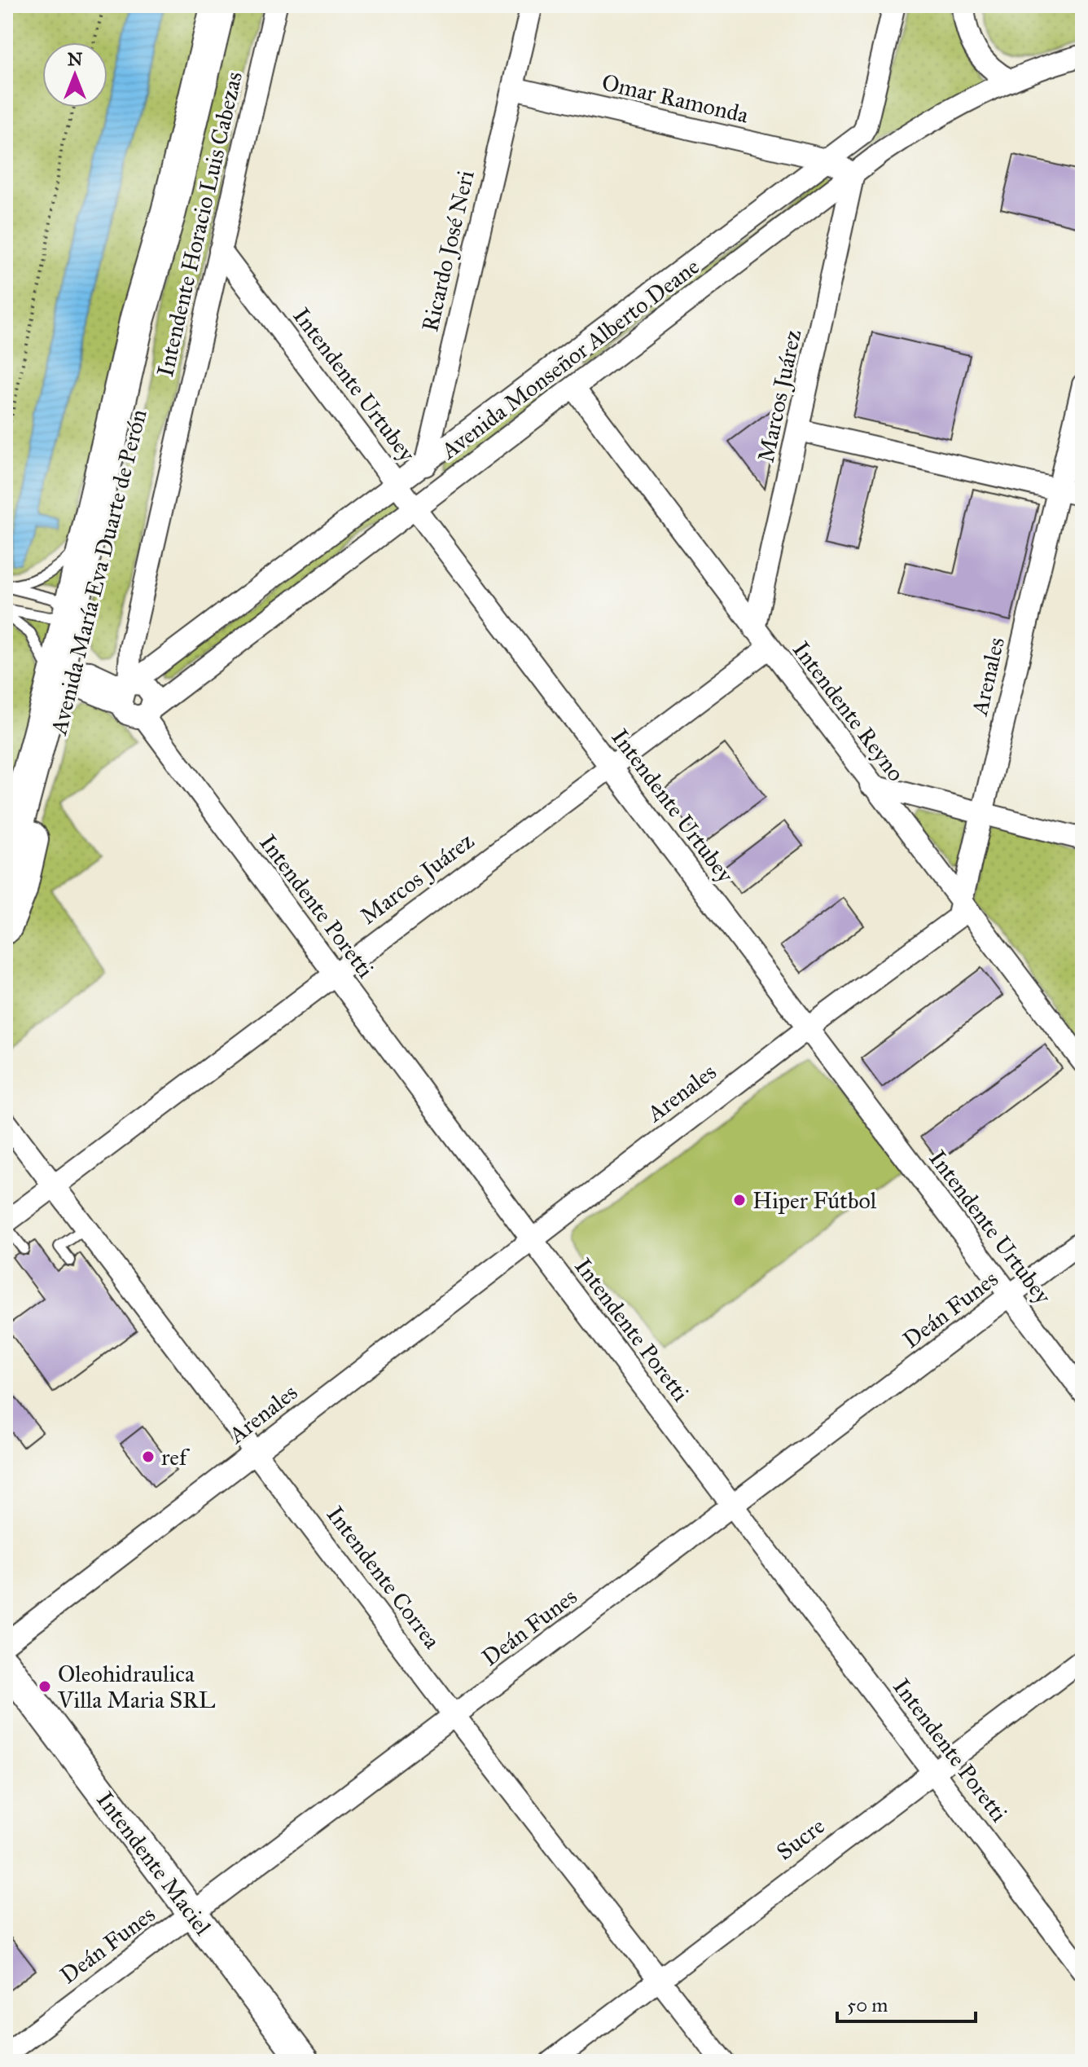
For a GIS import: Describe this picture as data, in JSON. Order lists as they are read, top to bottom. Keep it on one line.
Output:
{"streets":{"highway":["Avenida María Eva Duarte de Perón"],"main road":["Intendente Maciel"],"street":["Omar Ramonda","Intendente Horacio Luis Cabezas","Ricardo José Neri","Avenida Monseñor Alberto Deane","Intendente Urtubey","Marcos Juárez","Arenales","Intendente Reyno","Intendente Poretti","Deán Funes","Intendente Correa","Sucre"]},"crossings":[["Omar Ramonda","Ricardo José Neri"],["Omar Ramonda","Avenida Monseñor Alberto Deane"],["Omar Ramonda","Marcos Juárez"],["Intendente Horacio Luis Cabezas","Avenida Monseñor Alberto Deane"],["Intendente Horacio Luis Cabezas","Intendente Urtubey"],["Intendente Horacio Luis Cabezas","Intendente Poretti"],["Ricardo José Neri","Avenida Monseñor Alberto Deane"],["Ricardo José Neri","Intendente Urtubey"],["Avenida Monseñor Alberto Deane","Intendente Urtubey"],["Avenida Monseñor Alberto Deane","Marcos Juárez"],["Avenida Monseñor Alberto Deane","Intendente Reyno"],["Avenida Monseñor Alberto Deane","Intendente Poretti"],["Intendente Urtubey","Marcos Juárez"],["Intendente Urtubey","Arenales"],["Intendente Urtubey","Deán Funes"],["Marcos Juárez","Intendente Reyno"],["Marcos Juárez","Intendente Poretti"],["Marcos Juárez","Intendente Correa"],["Arenales","Intendente Reyno"],["Arenales","Intendente Poretti"],["Arenales","Intendente Correa"],["Intendente Poretti","Deán Funes"],["Intendente Poretti","Sucre"],["Deán Funes","Intendente Correa"],["Deán Funes","Intendente Maciel"],["Intendente Correa","Sucre"]],"places":["Hiper Fútbol","ref","Oleohidraulica Villa Maria SRL"],"scale_bar":"50 m","north":"top"}
